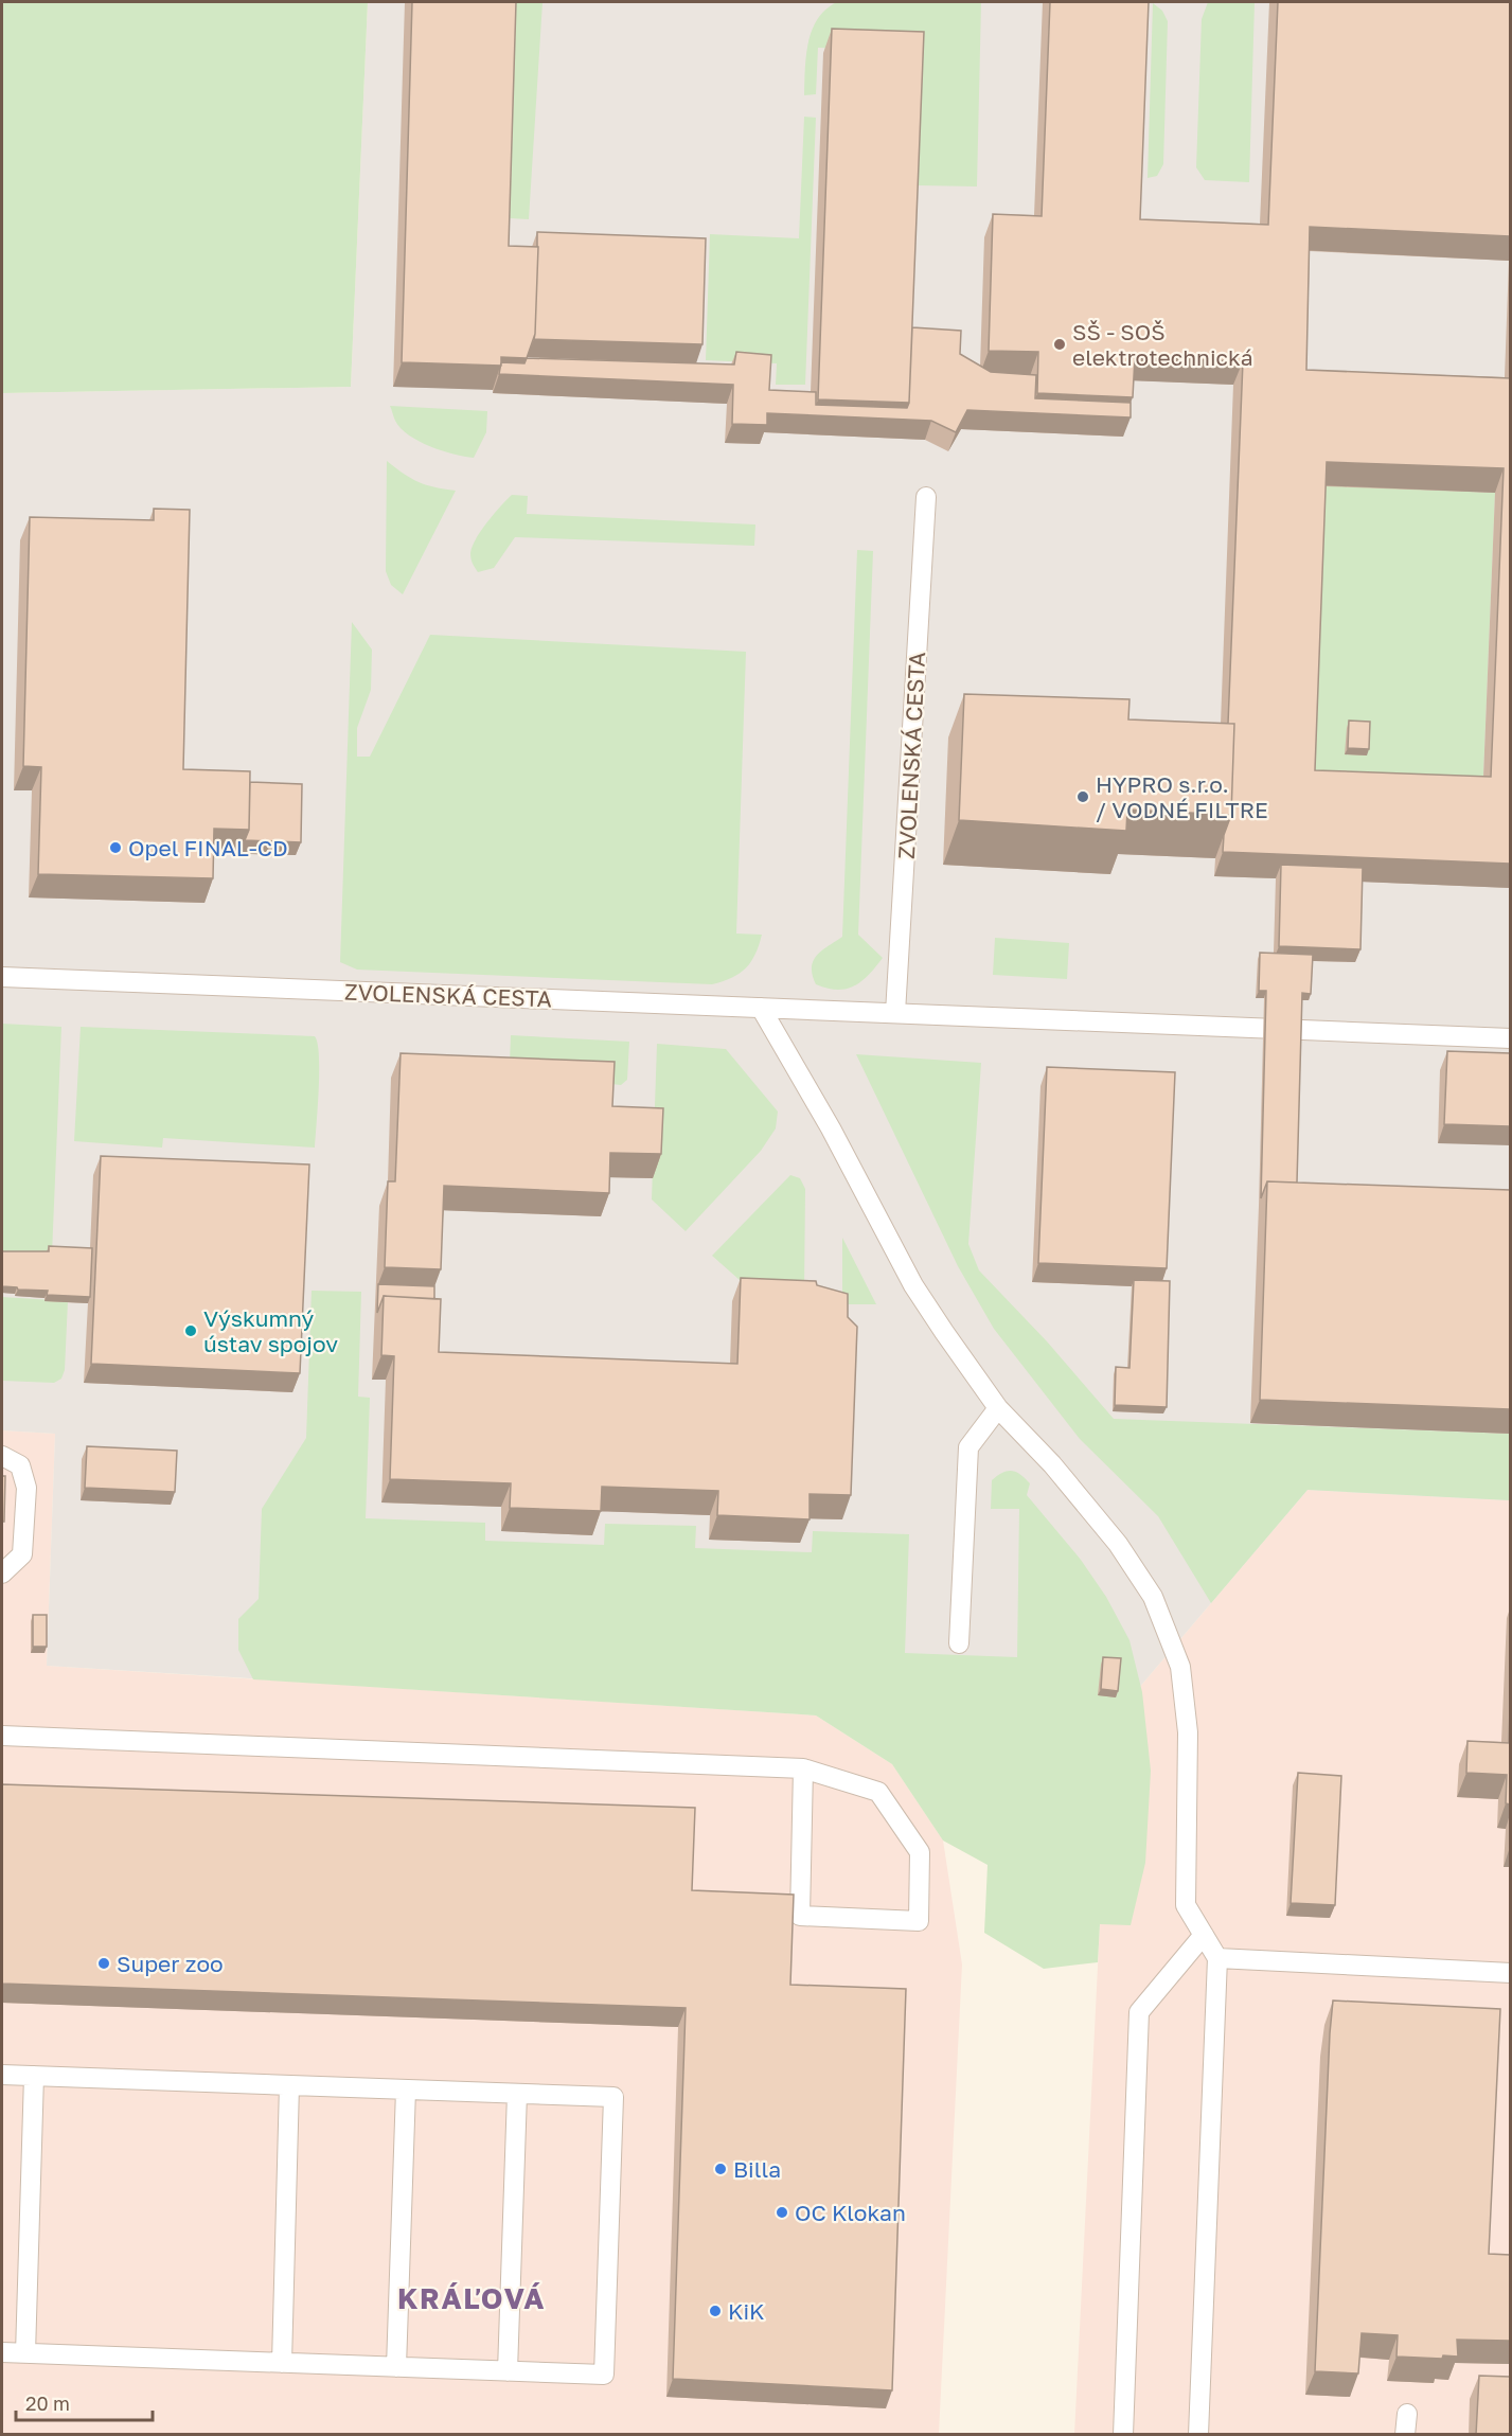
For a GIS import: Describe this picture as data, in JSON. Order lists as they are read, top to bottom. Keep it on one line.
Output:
{"streets":{"lane":["ZVOLENSKÁ CESTA"]},"districts":["KRÁĽOVÁ"],"places":["SŠ - SOŠ elektrotechnická","HYPRO s.r.o. / VODNÉ FILTRE","Opel FINAL-CD","Výskumný ústav spojov","Super zoo","Billa","OC Klokan","KiK"],"scale_bar":"20 m"}
